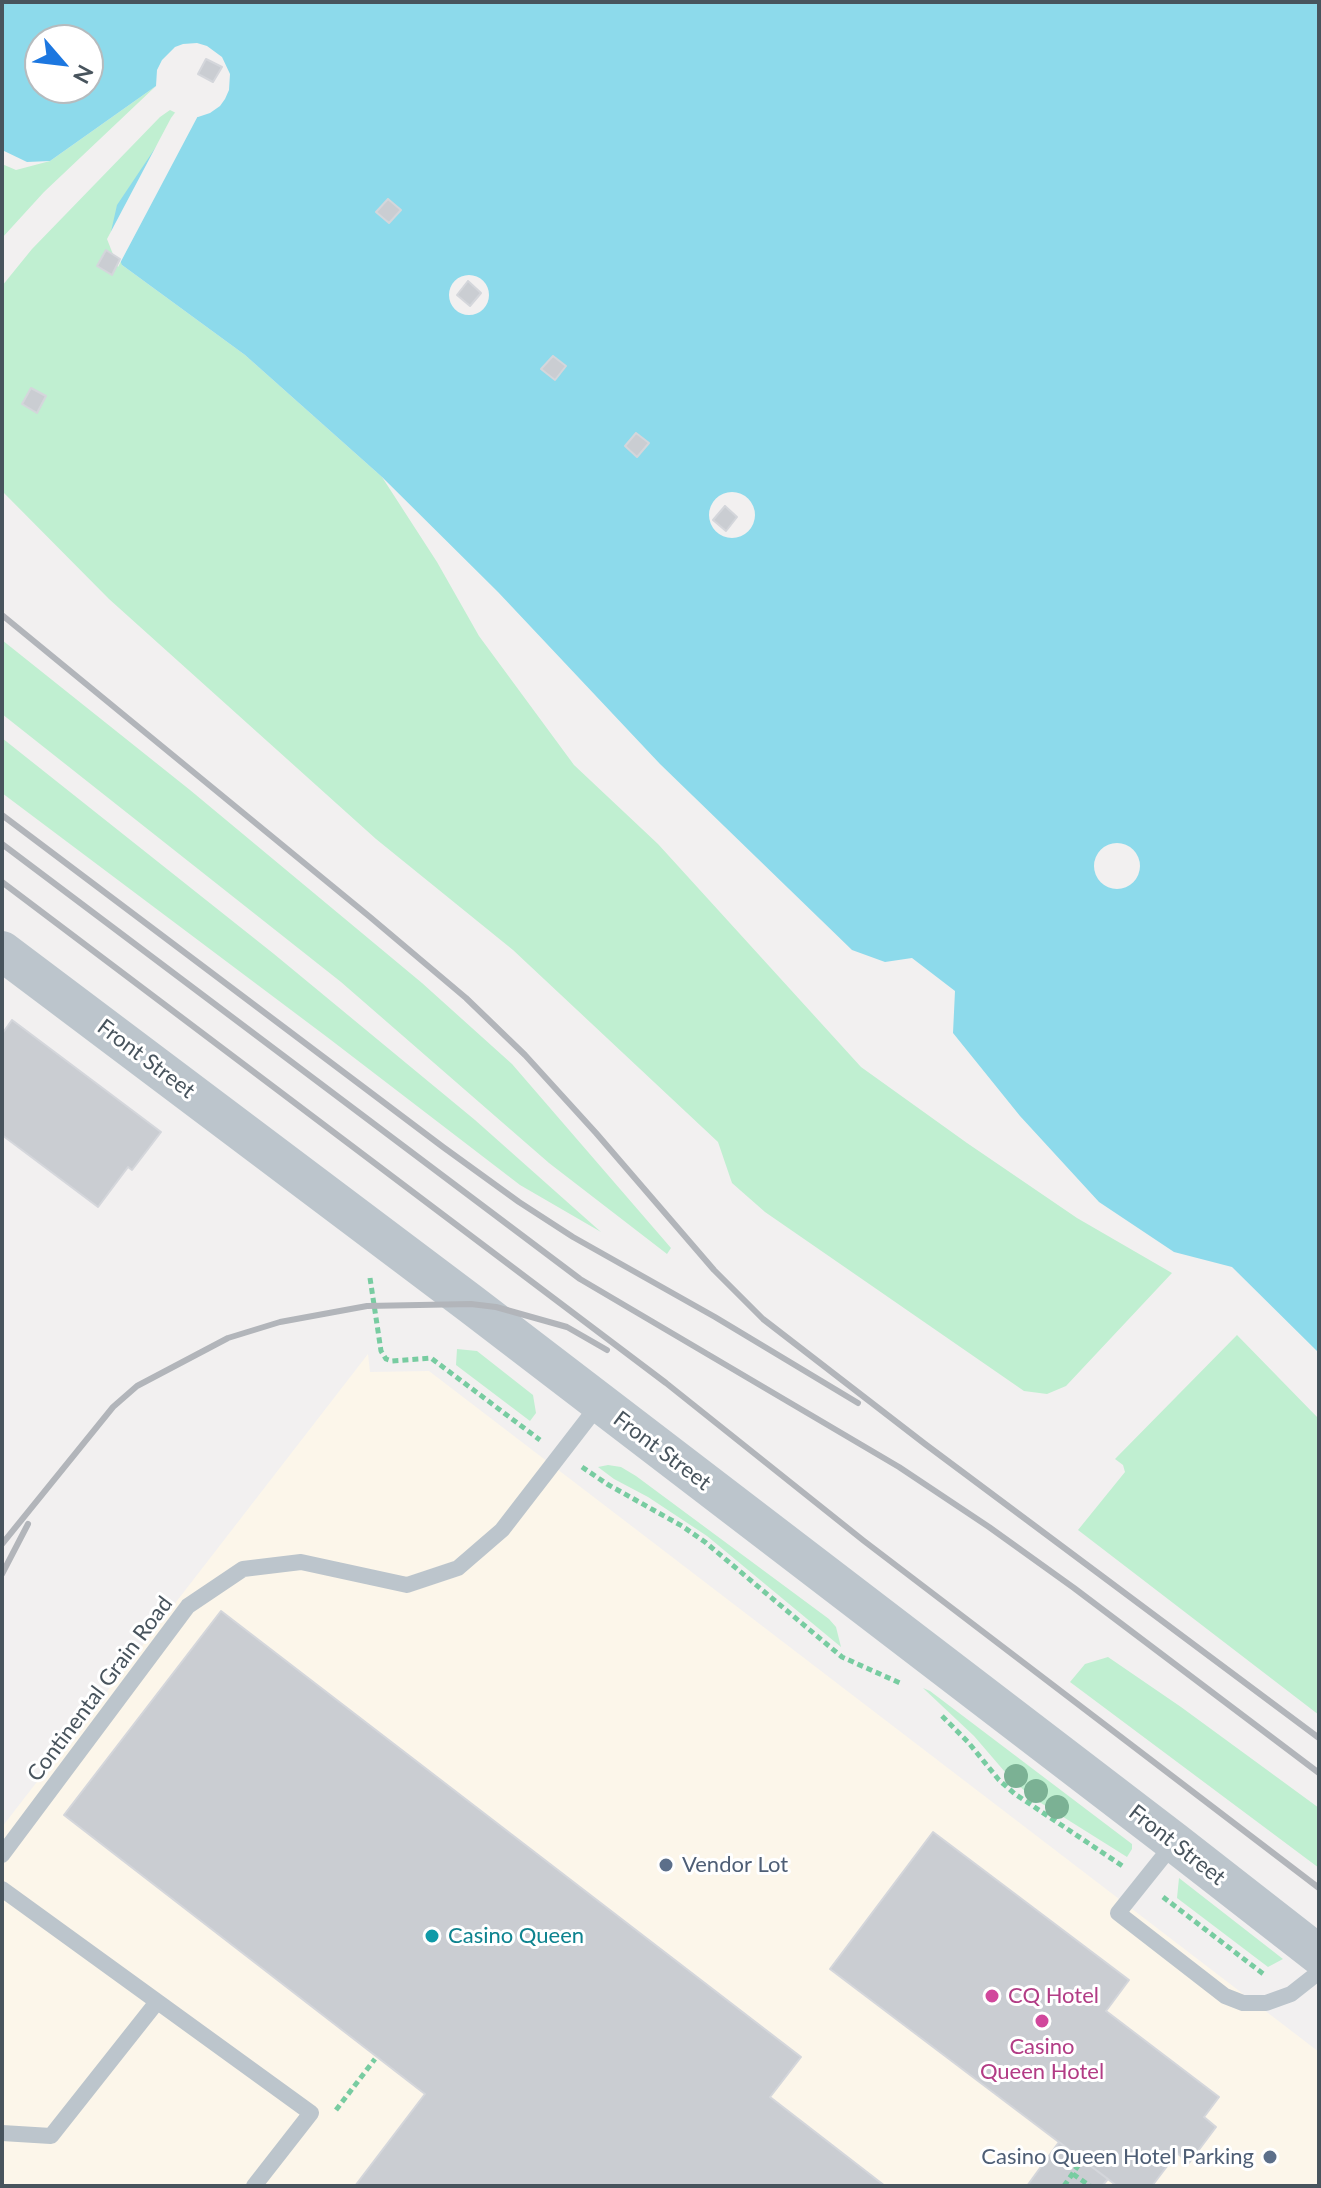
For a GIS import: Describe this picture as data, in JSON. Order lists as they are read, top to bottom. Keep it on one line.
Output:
{"streets":{"street":["Front Street"],"lane":["Continental Grain Road"]},"crossings":[["Front Street","Continental Grain Road"]],"places":["Vendor Lot","Casino Queen","CQ Hotel","Casino Queen Hotel","Casino Queen Hotel Parking"],"north":"bottom right"}
